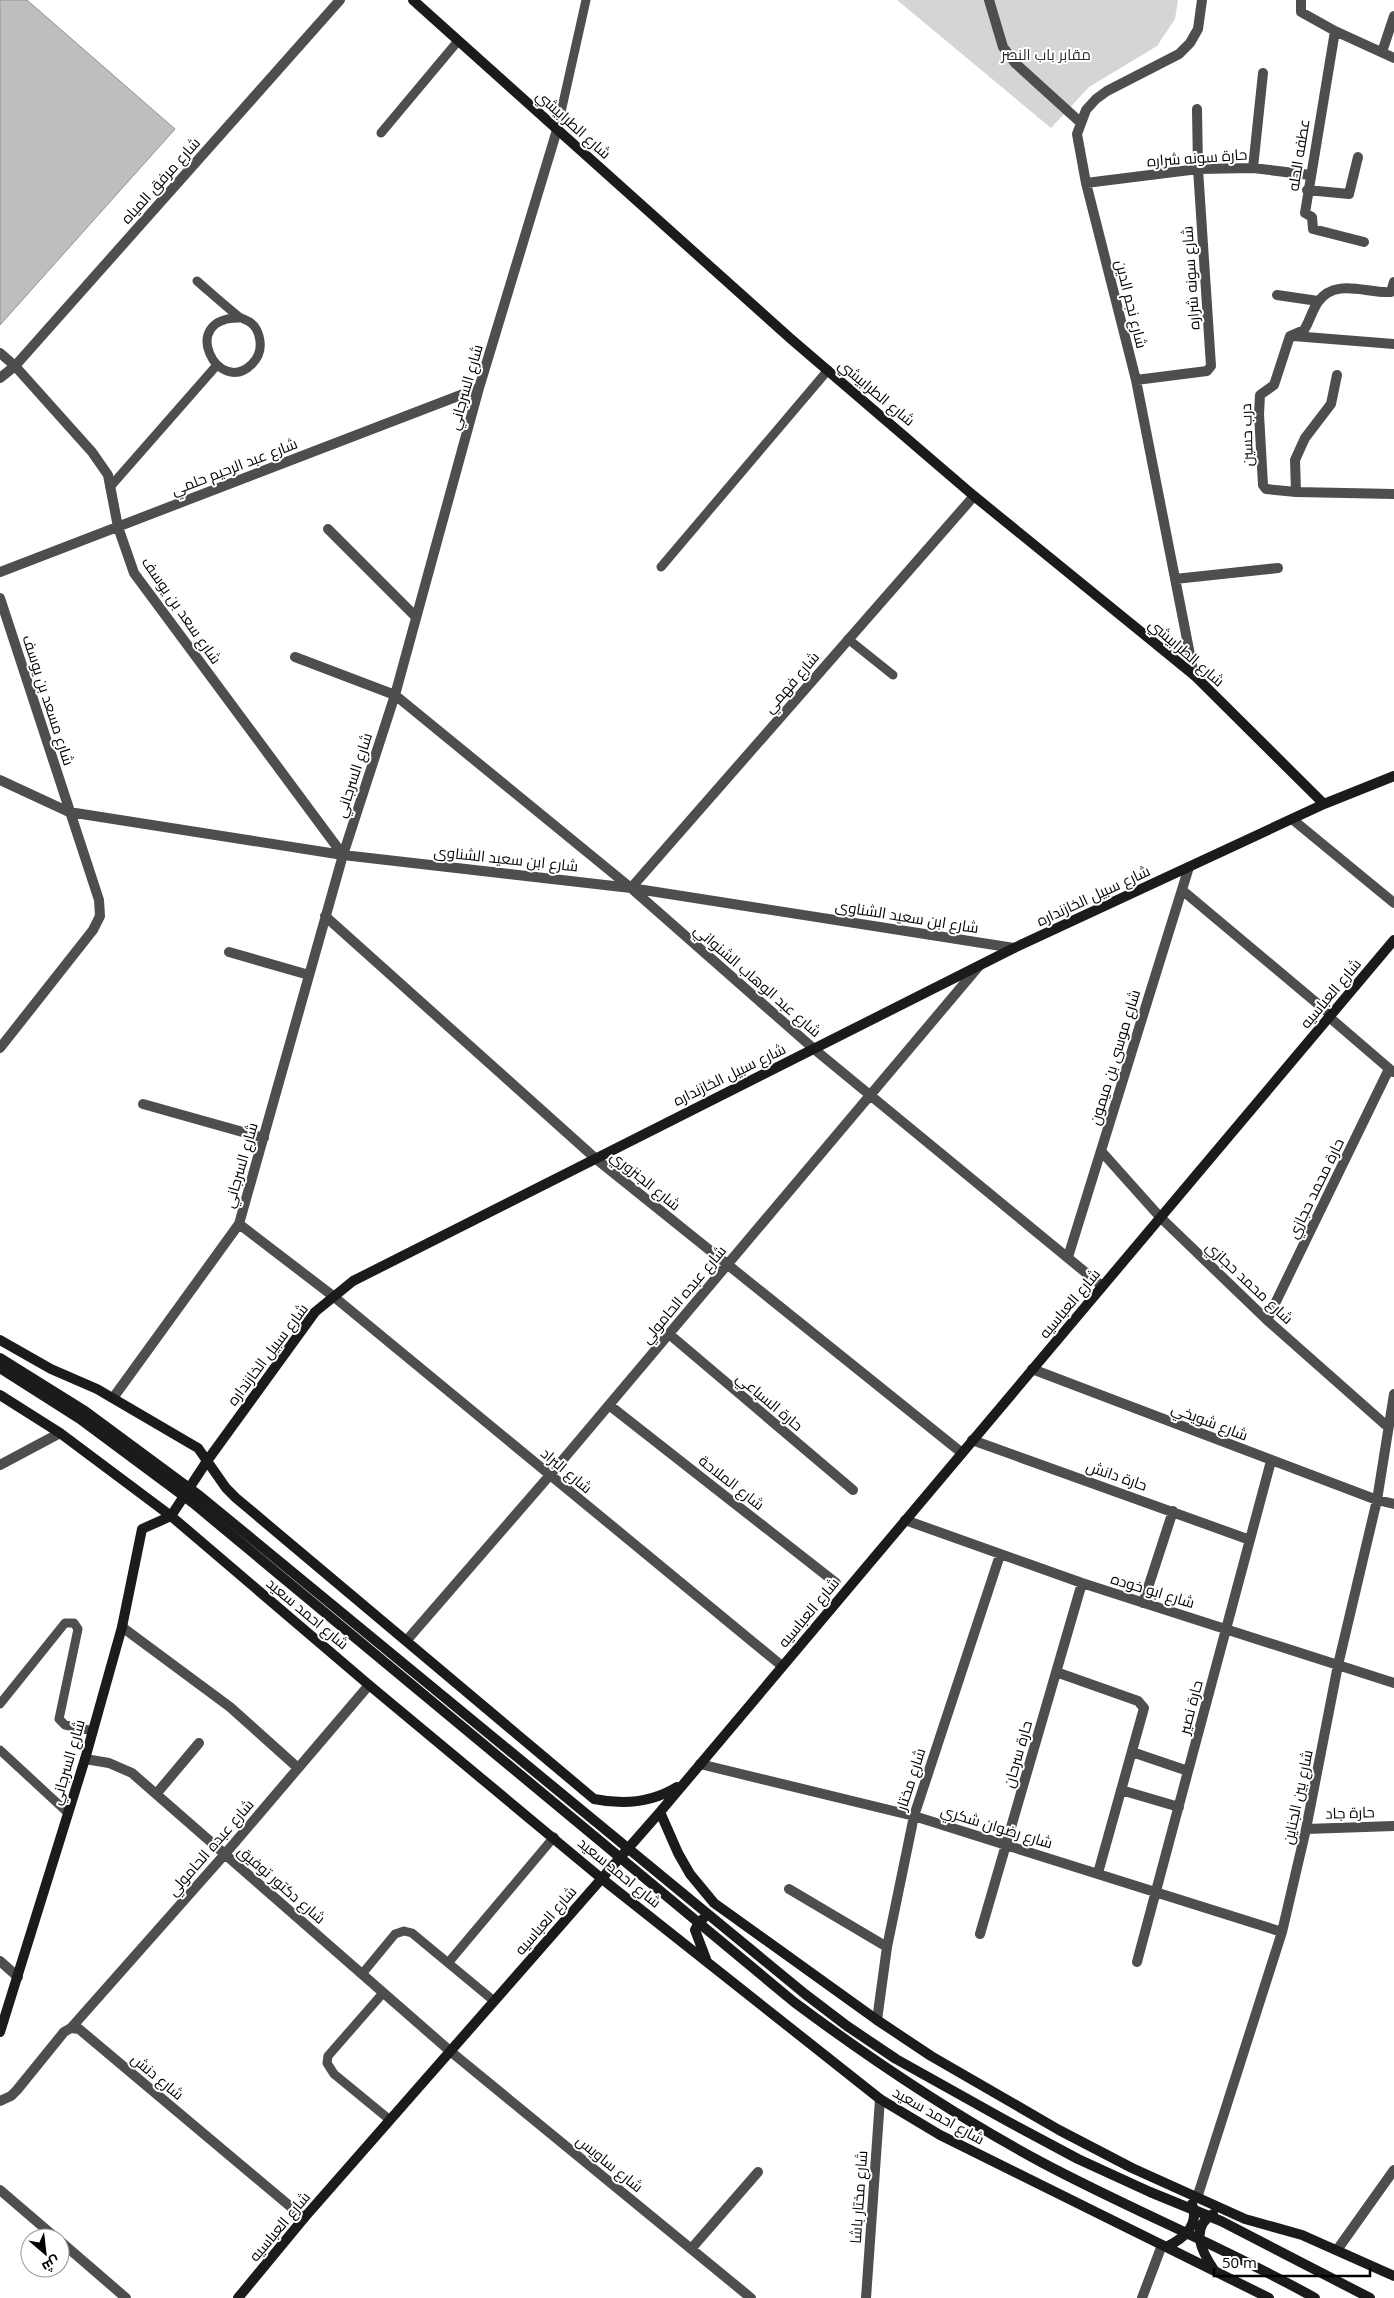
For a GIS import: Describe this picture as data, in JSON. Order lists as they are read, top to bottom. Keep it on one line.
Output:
{"streets":{"main road":["شارع الطرابيشي","شارع السرجاني","شارع سبيل الخازنداره","شارع العباسيه","شارع احمد سعيد"],"street":["عطفه الحله","حارة سونه شراره","شارع مرفق المياه","شارع سونه شراره","شارع نجم الدين","درب حسين","شارع عبد الرحيم حلمي","شارع سعد بن يوسف","شارع فهمي","شارع مسعد بن يوسف","شارع ابن سعيد الشناوى","شارع عبد الوهاب الشنواني","شارع موسى بن ميمون","شارع الجنزوري","حارة محمد حجازي","شارع محمد حجازي","شارع عبده الحامولي","حارة السباعي","شارع شويخي","شارع البراد","حارة دانش","شارع الملاحة","شارع ابو خوده","حارة نصير","حارة سرحان","شارع مختار","شارع بين الجناين","حارة جاد","شارع رضوان شكري","شارع دكتور توفيق","شارع دنش","شارع ساويس","شارع مختار باشا"]},"crossings":[["شارع الطرابيشي","شارع نجم الدين"],["شارع الطرابيشي","شارع السرجاني"],["شارع الطرابيشي","شارع فهمي"],["شارع الطرابيشي","شارع سبيل الخازنداره"],["عطفه الحله","حارة سونه شراره"],["حارة سونه شراره","شارع سونه شراره"],["حارة سونه شراره","شارع نجم الدين"],["شارع مرفق المياه","شارع سعد بن يوسف"],["شارع سونه شراره","شارع نجم الدين"],["شارع السرجاني","شارع عبد الرحيم حلمي"],["شارع السرجاني","شارع سعد بن يوسف"],["شارع السرجاني","شارع ابن سعيد الشناوى"],["شارع السرجاني","شارع سبيل الخازنداره"],["شارع السرجاني","شارع عبد الوهاب الشنواني"],["شارع السرجاني","شارع الجنزوري"],["شارع السرجاني","شارع البراد"],["شارع السرجاني","شارع احمد سعيد"],["شارع السرجاني","شارع دكتور توفيق"],["شارع عبد الرحيم حلمي","شارع سعد بن يوسف"],["شارع سعد بن يوسف","شارع ابن سعيد الشناوى"],["شارع فهمي","شارع ابن سعيد الشناوى"],["شارع فهمي","شارع عبد الوهاب الشنواني"],["شارع مسعد بن يوسف","شارع ابن سعيد الشناوى"],["شارع ابن سعيد الشناوى","شارع سبيل الخازنداره"],["شارع ابن سعيد الشناوى","شارع عبد الوهاب الشنواني"],["شارع سبيل الخازنداره","شارع عبد الوهاب الشنواني"],["شارع سبيل الخازنداره","شارع موسى بن ميمون"],["شارع سبيل الخازنداره","شارع الجنزوري"],["شارع سبيل الخازنداره","شارع عبده الحامولي"],["شارع سبيل الخازنداره","شارع البراد"],["شارع سبيل الخازنداره","شارع احمد سعيد"],["شارع عبد الوهاب الشنواني","شارع العباسيه"],["شارع عبد الوهاب الشنواني","شارع موسى بن ميمون"],["شارع عبد الوهاب الشنواني","شارع عبده الحامولي"],["شارع العباسيه","شارع الجنزوري"],["شارع العباسيه","شارع محمد حجازي"],["شارع العباسيه","شارع شويخي"],["شارع العباسيه","شارع البراد"],["شارع العباسيه","حارة دانش"],["شارع العباسيه","شارع ابو خوده"],["شارع العباسيه","شارع احمد سعيد"],["شارع العباسيه","شارع رضوان شكري"],["شارع العباسيه","شارع دكتور توفيق"],["شارع العباسيه","شارع دنش"],["شارع العباسيه","شارع ساويس"],["شارع موسى بن ميمون","شارع محمد حجازي"],["شارع الجنزوري","شارع عبده الحامولي"],["حارة محمد حجازي","شارع محمد حجازي"],["شارع محمد حجازي","شارع بين الجناين"],["شارع عبده الحامولي","حارة السباعي"],["شارع عبده الحامولي","شارع البراد"],["شارع عبده الحامولي","شارع الملاحة"],["شارع عبده الحامولي","شارع احمد سعيد"],["شارع عبده الحامولي","شارع دكتور توفيق"],["شارع عبده الحامولي","شارع دنش"],["شارع شويخي","حارة نصير"],["شارع شويخي","شارع بين الجناين"],["حارة دانش","حارة نصير"],["شارع ابو خوده","حارة نصير"],["شارع ابو خوده","حارة سرحان"],["شارع ابو خوده","شارع مختار"],["شارع ابو خوده","شارع بين الجناين"],["شارع احمد سعيد","شارع مختار باشا"],["حارة نصير","شارع رضوان شكري"],["حارة سرحان","شارع رضوان شكري"],["شارع مختار","شارع رضوان شكري"],["شارع بين الجناين","حارة جاد"],["شارع بين الجناين","شارع رضوان شكري"],["شارع دكتور توفيق","شارع ساويس"]],"parks":["مقابر باب النصر"],"scale_bar":"50 m","north":"bottom right"}
